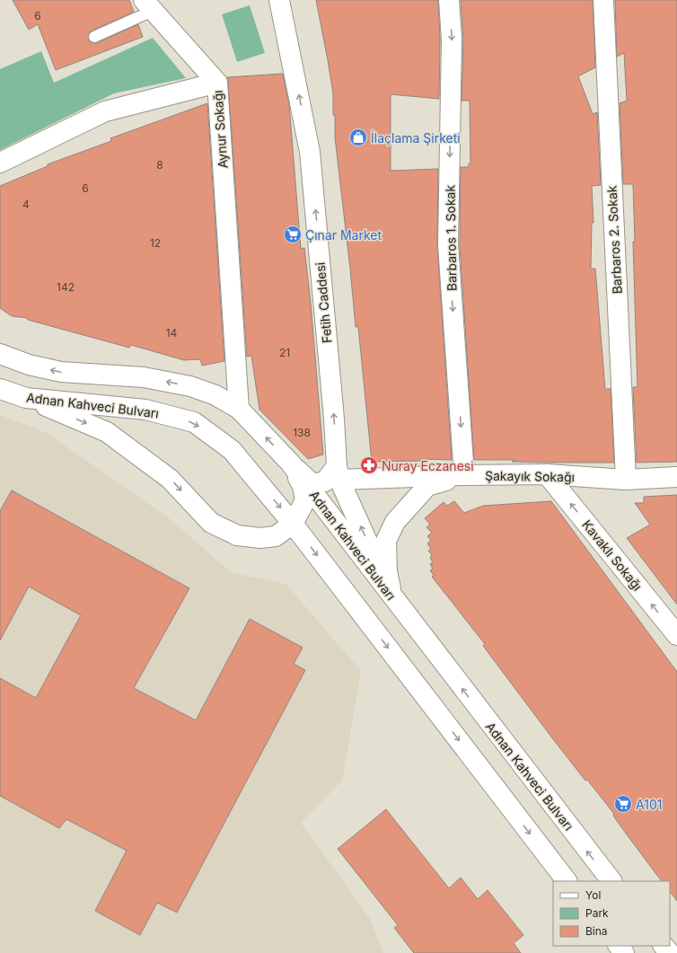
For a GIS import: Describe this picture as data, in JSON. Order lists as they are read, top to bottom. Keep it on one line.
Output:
{"streets":{"street":["Aynur Sokağı","Barbaros 1. Sokak","Barbaros 2. Sokak","Fetih Caddesi","Adnan Kahveci Bulvarı","Şakayık Sokağı","Kavaklı Sokağı"]},"crossings":[["Aynur Sokağı","Adnan Kahveci Bulvarı"],["Barbaros 1. Sokak","Şakayık Sokağı"],["Barbaros 2. Sokak","Şakayık Sokağı"],["Fetih Caddesi","Adnan Kahveci Bulvarı"],["Fetih Caddesi","Şakayık Sokağı"],["Şakayık Sokağı","Kavaklı Sokağı"]],"one_way":["Barbaros 1. Sokak","Fetih Caddesi","Kavaklı Sokağı"],"places":{"shop":["İlaçlama Şirketi"],"supermarket":["Çınar Market","A101"],"pharmacy":["Nuray Eczanesi"]},"house_numbers":["6","8","6","4","12","142","14","21","138"],"legend":["Yol","Park","Bina"]}
